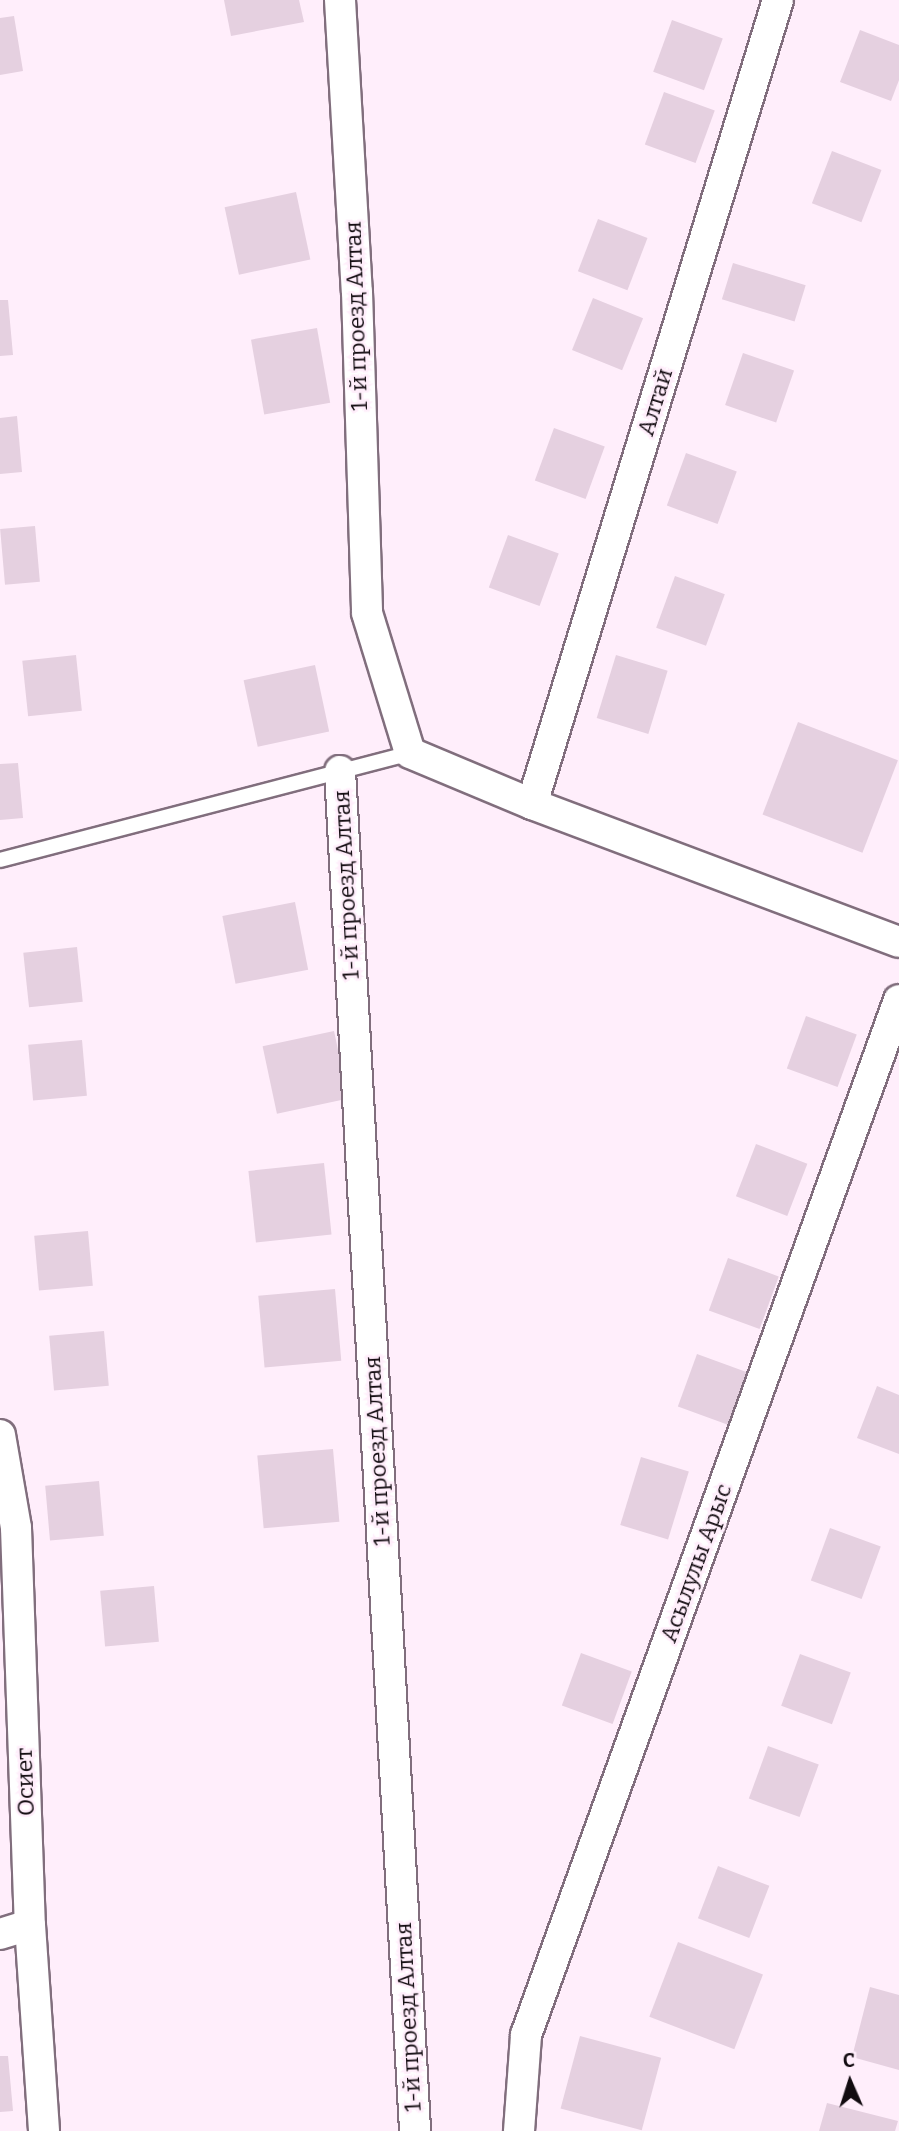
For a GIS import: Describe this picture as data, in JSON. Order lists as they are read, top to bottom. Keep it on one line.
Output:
{"streets":{"street":["1-й проезд Алтая","Алтай","Асылулы Арыс","Осиет"]},"north":"top"}
